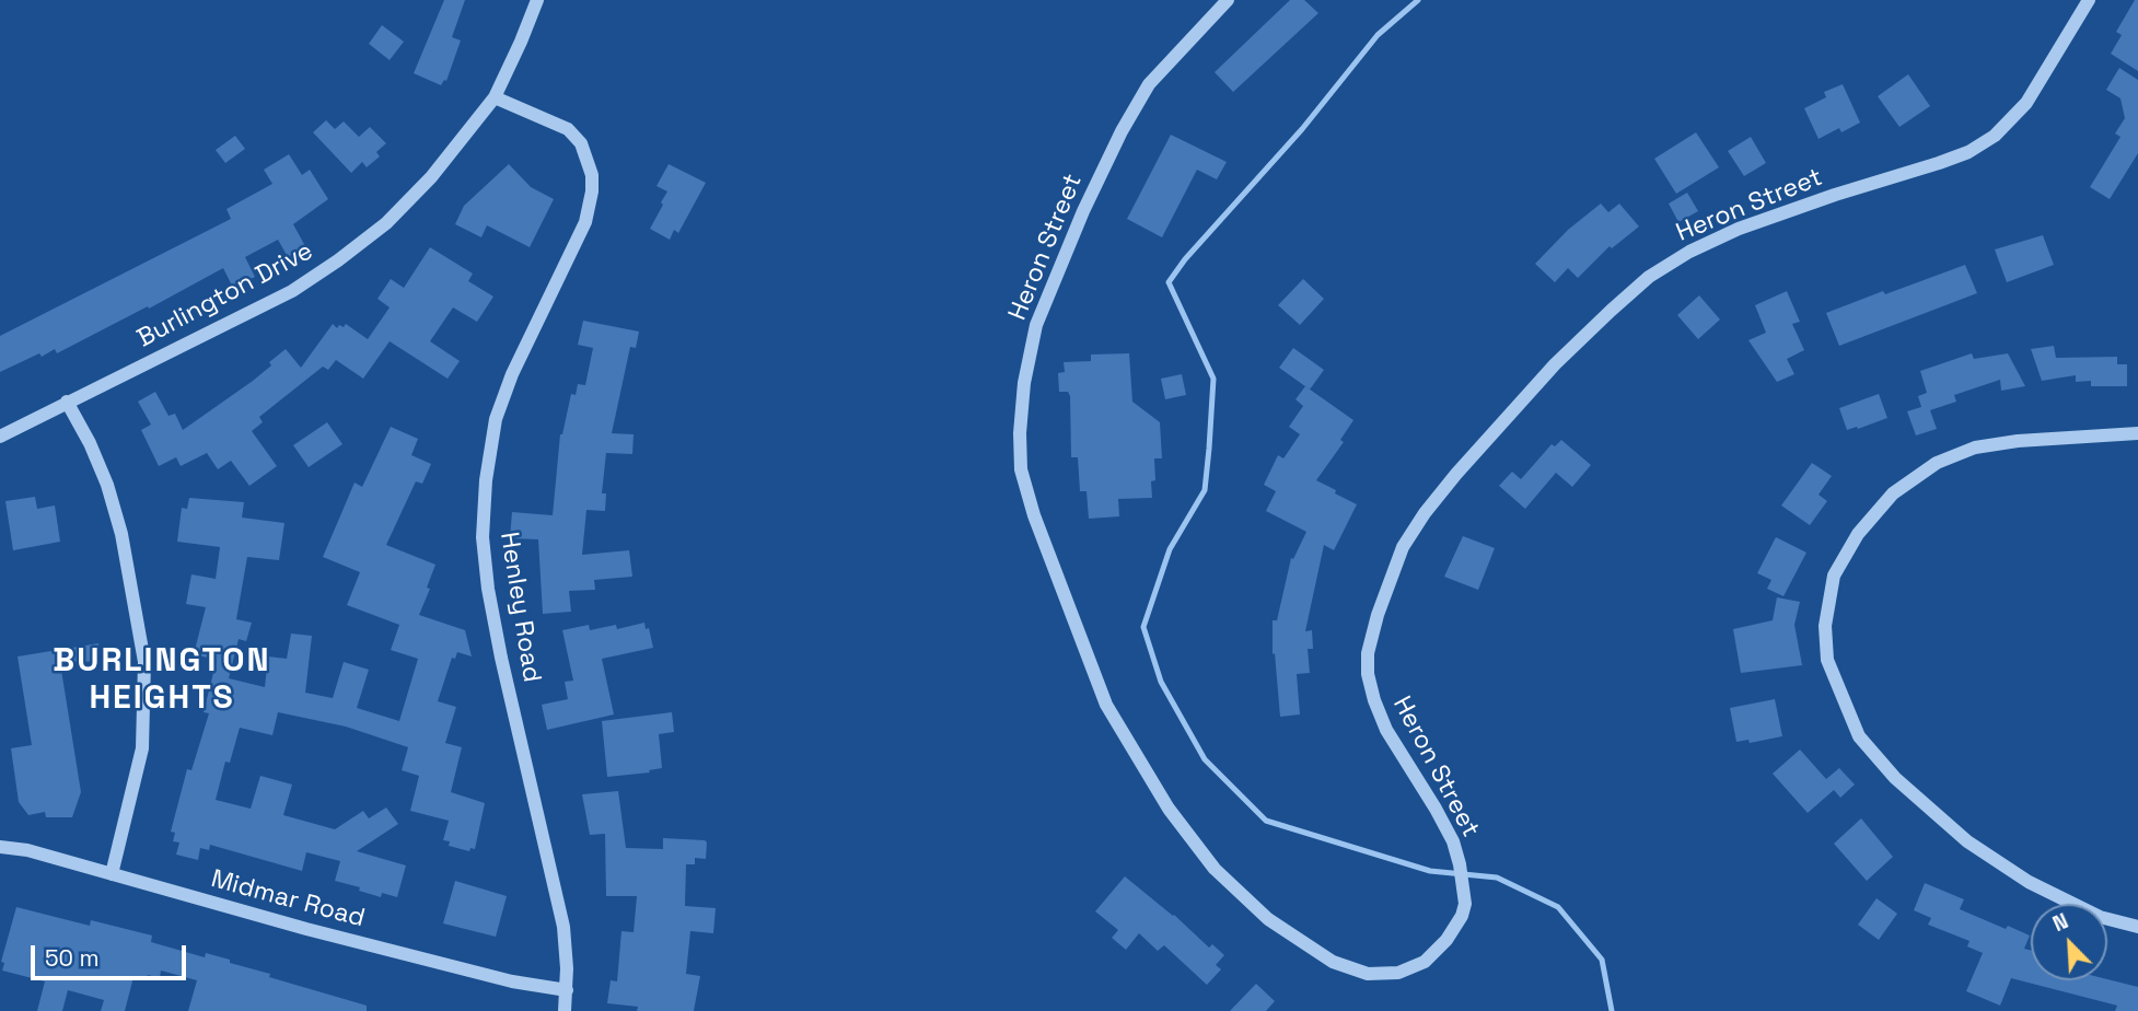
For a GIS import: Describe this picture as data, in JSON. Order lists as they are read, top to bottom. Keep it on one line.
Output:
{"streets":{"street":["Heron Street","Burlington Drive","Henley Road","Midmar Road"]},"crossings":[["Burlington Drive","Henley Road"],["Henley Road","Midmar Road"]],"districts":["BURLINGTON HEIGHTS"],"scale_bar":"50 m","north":"top left"}
